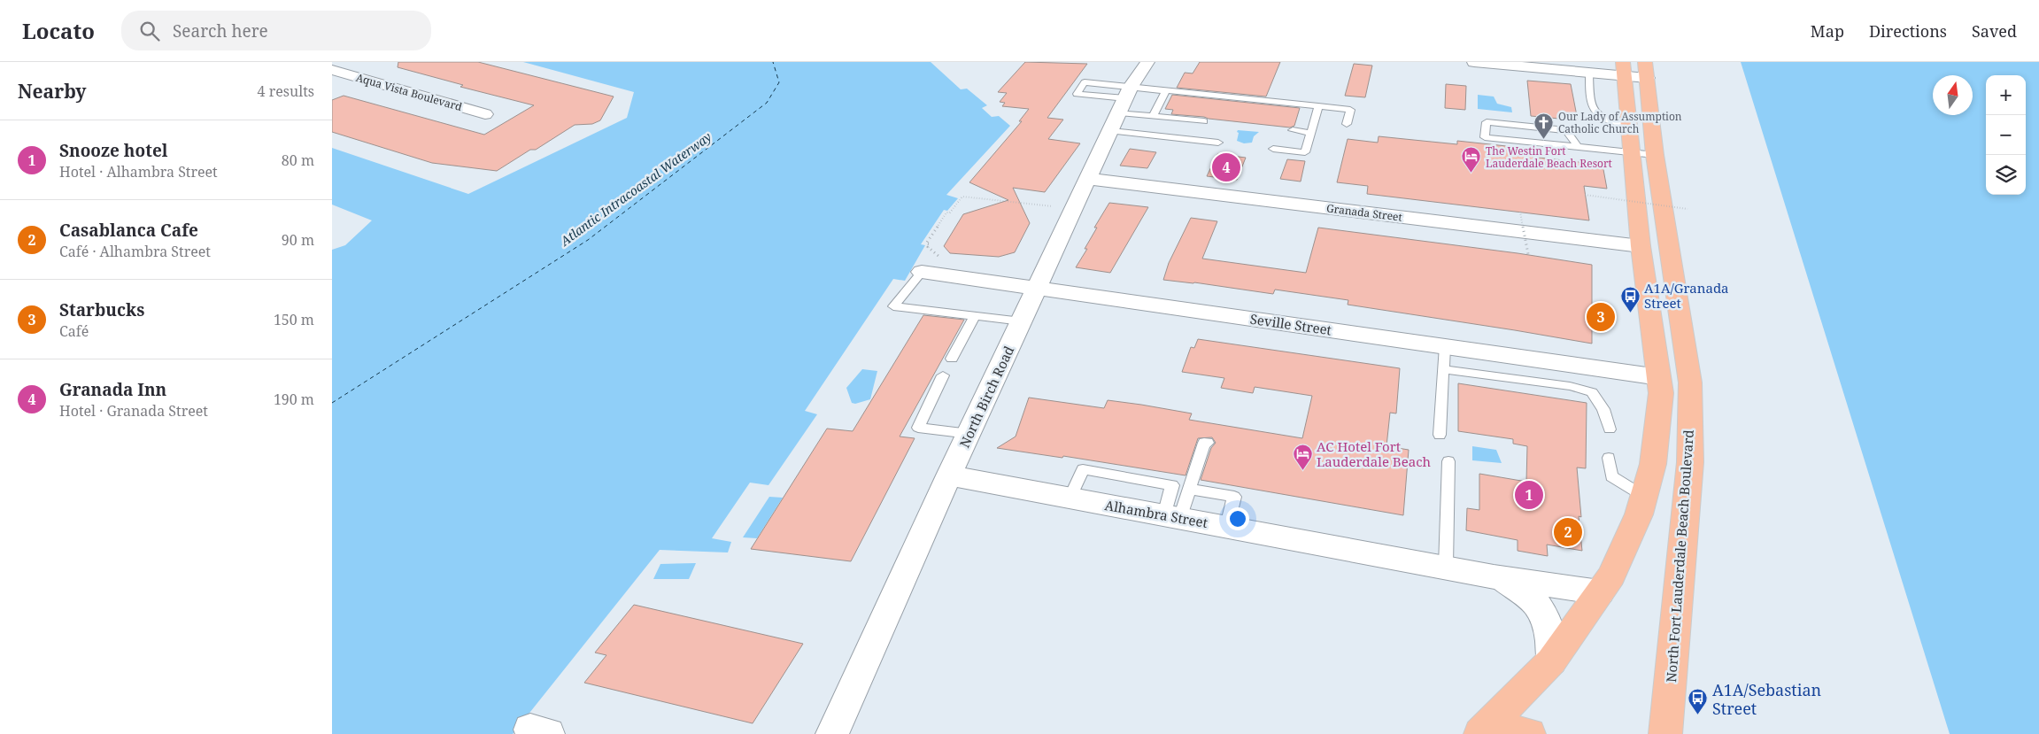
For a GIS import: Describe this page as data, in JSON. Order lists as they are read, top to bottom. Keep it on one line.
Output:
{"streets":{"main road":["North Fort Lauderdale Beach Boulevard"],"street":["Aqua Vista Boulevard","Granada Street","Seville Street","North Birch Road","Alhambra Street"]},"crossings":[["Granada Street","North Birch Road"],["Seville Street","North Birch Road"],["North Birch Road","Alhambra Street"]],"water":["Atlantic Intracoastal Waterway"],"places":{"church":["Our Lady of Assumption Catholic Church"],"hotel":["The Westin Fort Lauderdale Beach Resort","AC Hotel Fort Lauderdale Beach"],"bus stop":["A1A/Granada Street","A1A/Sebastian Street"]},"north":"top","page":{"header":"Locato","search":"Search here","nav":["Map","Directions","Saved"],"heading":["Nearby","4 results"],"map_buttons":["+","−"],"list":[{"mark":"1","name":"Snooze hotel","note":"Hotel · Alhambra Street","value":"80 m"},{"mark":"2","name":"Casablanca Cafe","note":"Café · Alhambra Street","value":"90 m"},{"mark":"3","name":"Starbucks","note":"Café","value":"150 m"},{"mark":"4","name":"Granada Inn","note":"Hotel · Granada Street","value":"190 m"}],"pins":["4","3","1","2"]}}
